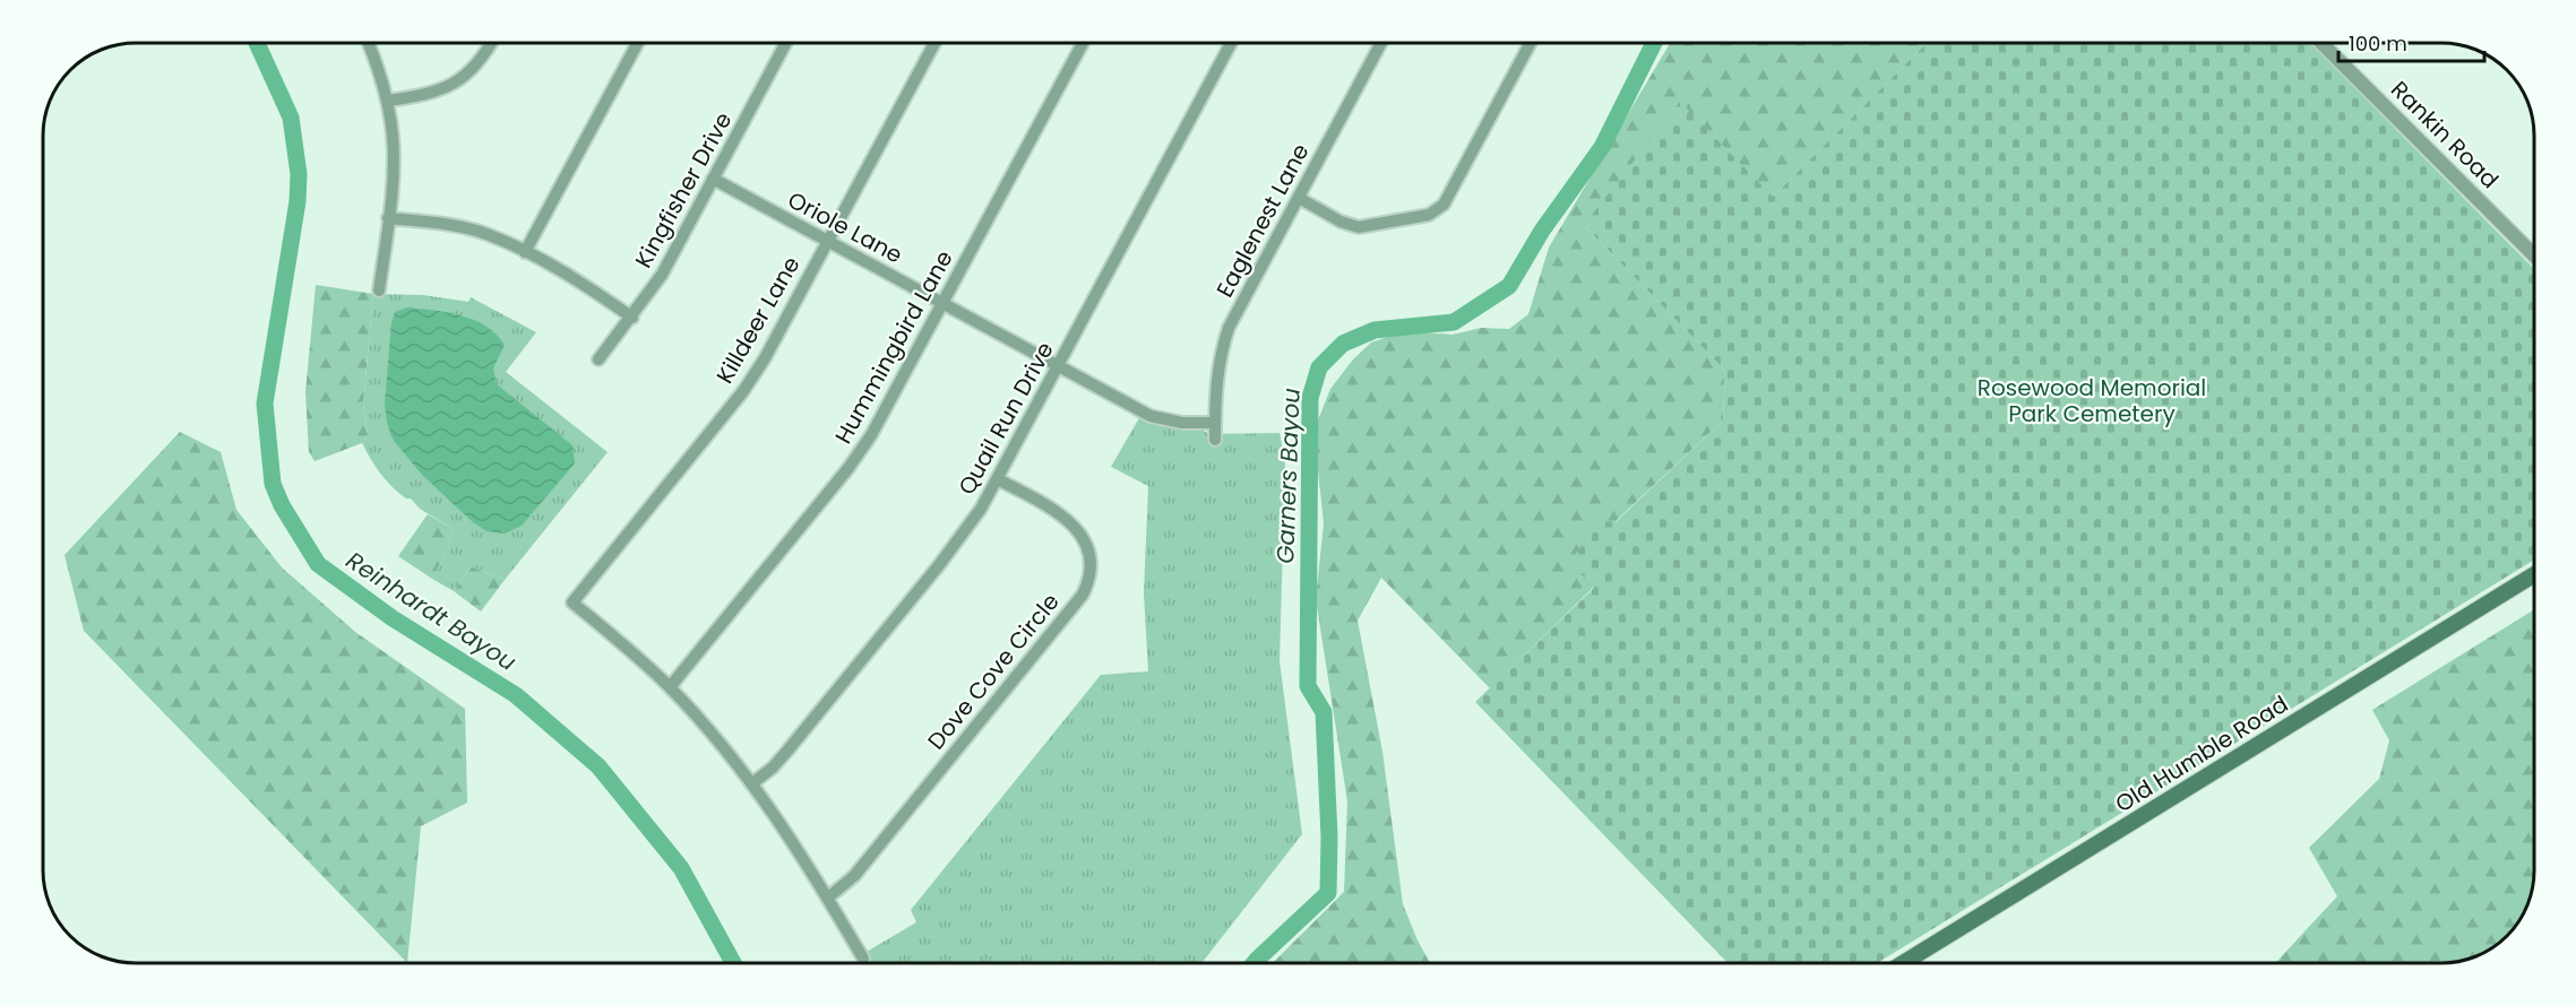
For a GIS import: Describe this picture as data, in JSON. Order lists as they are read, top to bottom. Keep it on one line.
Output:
{"streets":{"main road":["Old Humble Road"],"street":["Rankin Road","Kingfisher Drive","Eaglenest Lane","Oriole Lane","Killdeer Lane","Hummingbird Lane","Quail Run Drive","Dove Cove Circle"]},"crossings":[["Kingfisher Drive","Oriole Lane"],["Eaglenest Lane","Oriole Lane"],["Oriole Lane","Killdeer Lane"],["Oriole Lane","Hummingbird Lane"],["Oriole Lane","Quail Run Drive"],["Killdeer Lane","Hummingbird Lane"],["Quail Run Drive","Dove Cove Circle"]],"water":["Garners Bayou","Reinhardt Bayou"],"parks":["Rosewood Memorial Park Cemetery"],"scale_bar":"100 m"}
